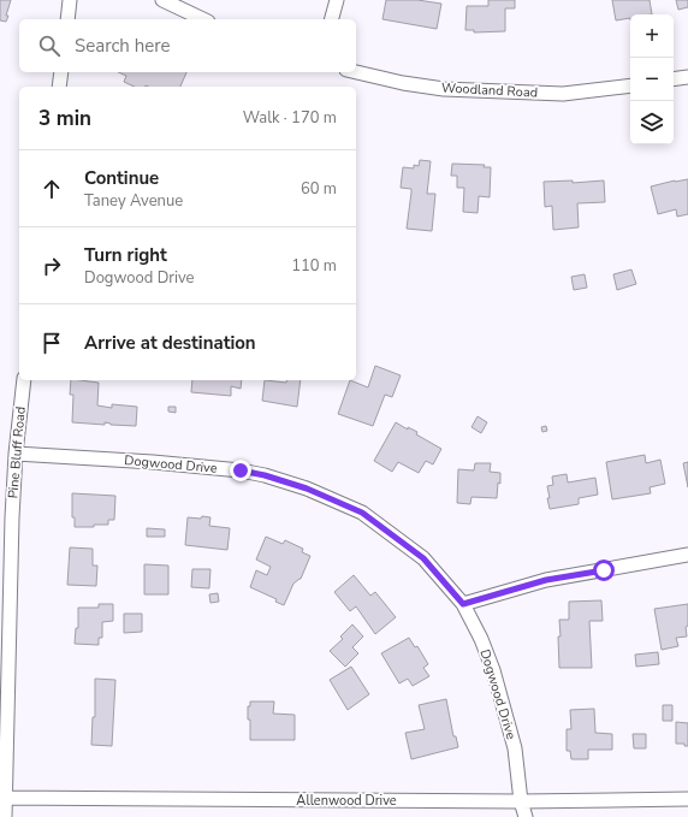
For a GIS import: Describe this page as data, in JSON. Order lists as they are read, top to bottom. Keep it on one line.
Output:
{"streets":{"street":["Woodland Road","Pine Bluff Road","Dogwood Drive","Allenwood Drive"]},"crossings":[["Pine Bluff Road","Dogwood Drive"],["Pine Bluff Road","Allenwood Drive"],["Dogwood Drive","Allenwood Drive"]],"page":{"map_buttons":["+","−"],"search":"Search here","heading":["3 min","Walk · 170 m"],"list":[["Continue","Taney Avenue","60 m"],["Turn right","Dogwood Drive","110 m"],"Arrive at destination"]}}
